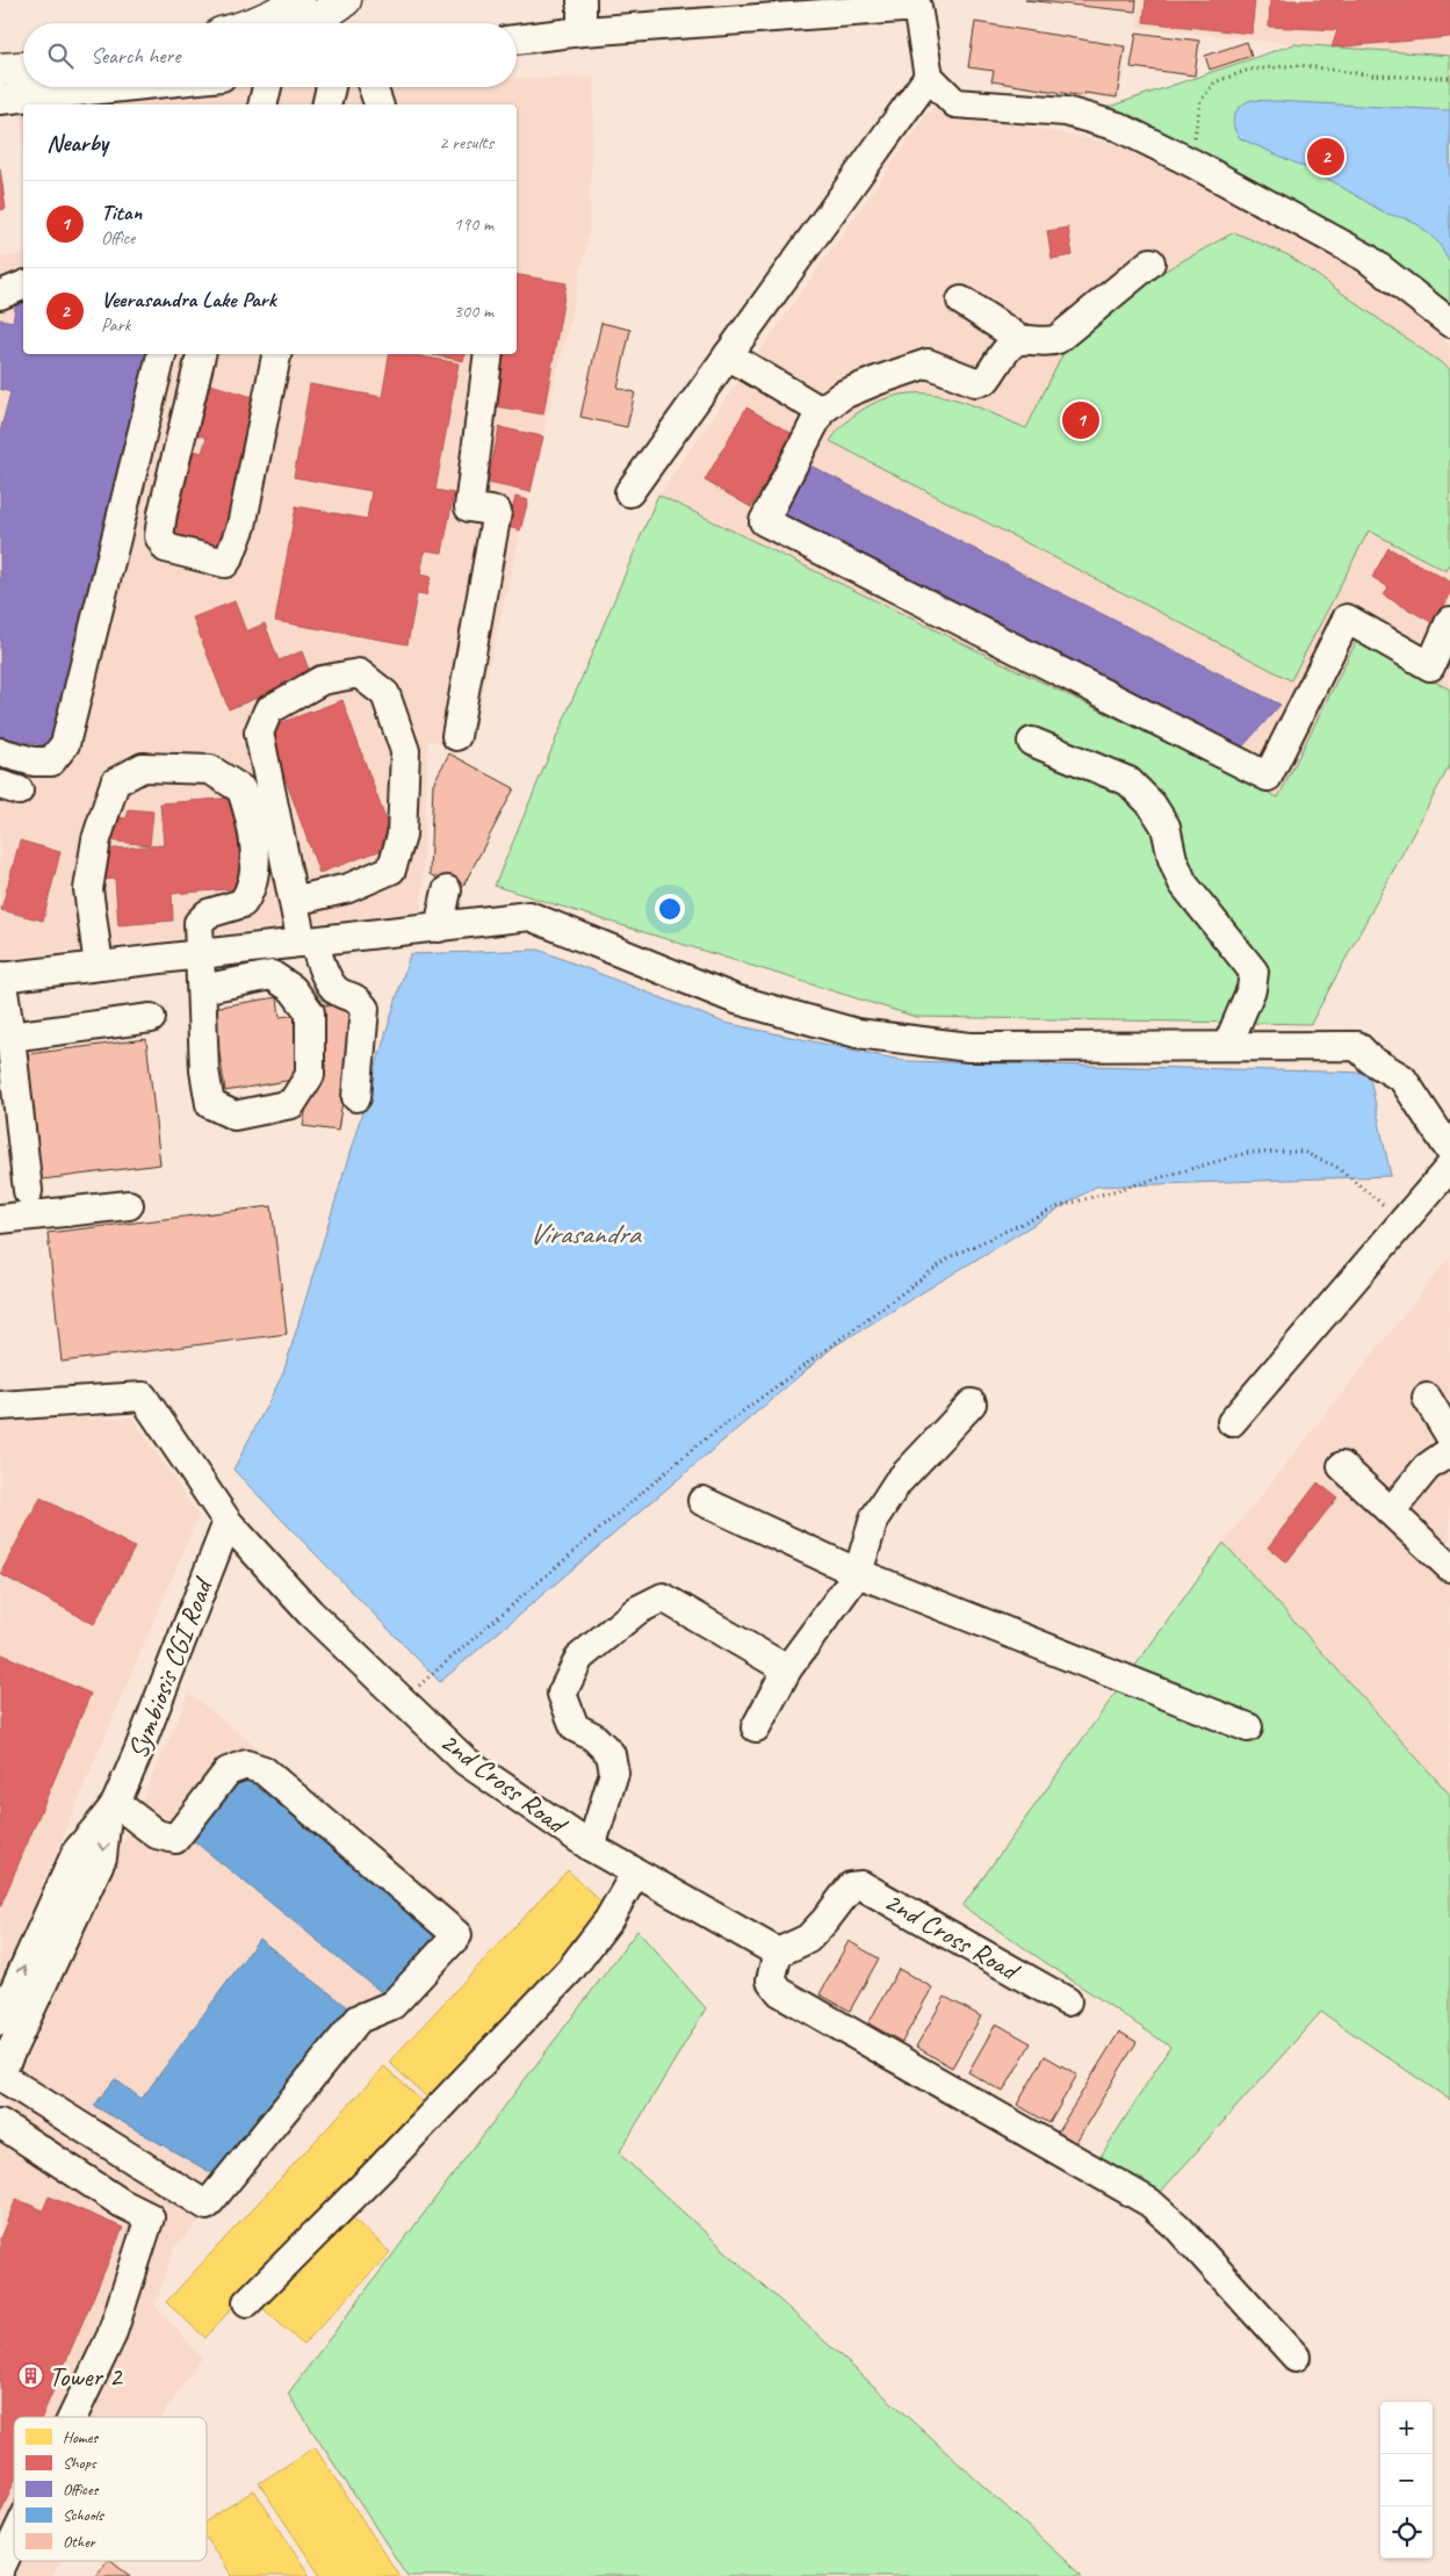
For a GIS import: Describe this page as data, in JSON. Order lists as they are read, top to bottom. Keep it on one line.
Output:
{"streets":{"street":["Symbiosis CGI Road","2nd Cross Road"]},"crossings":[["Symbiosis CGI Road","2nd Cross Road"]],"water":["Virasandra"],"places":{"building":["Tower 2"]},"legend":["Homes","Shops","Offices","Schools","Other"],"page":{"search":"Search here","heading":["Nearby","2 results"],"pins":["2","1"],"list":[{"mark":"1","name":"Titan","note":"Office","value":"190 m"},{"mark":"2","name":"Veerasandra Lake Park","note":"Park","value":"300 m"}],"map_buttons":["+","−"]}}
